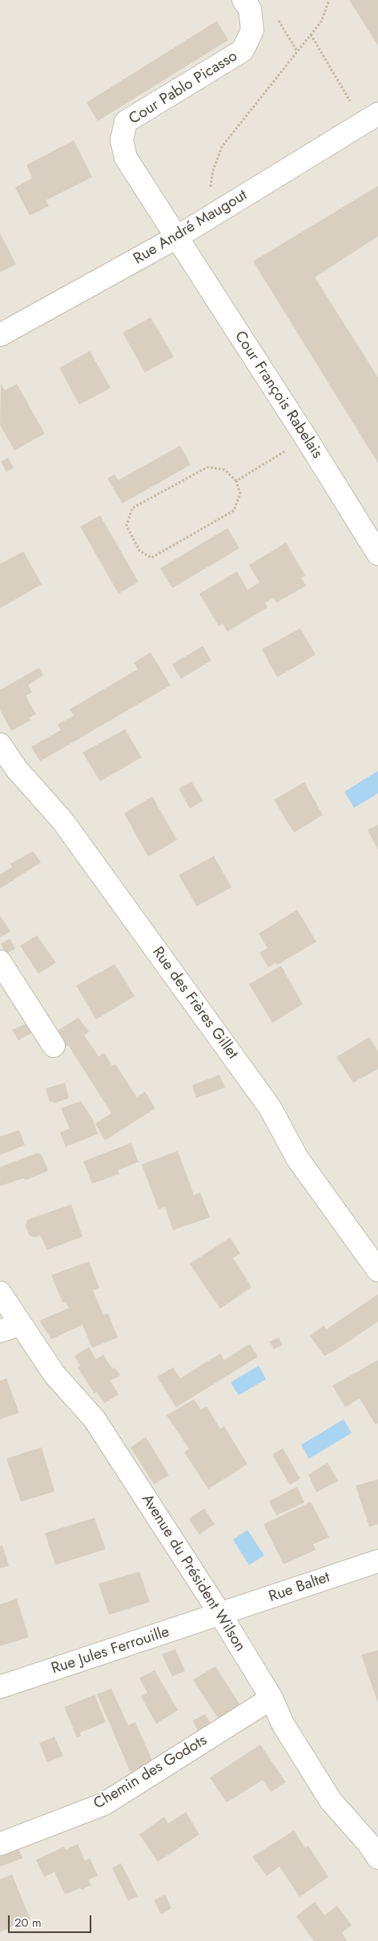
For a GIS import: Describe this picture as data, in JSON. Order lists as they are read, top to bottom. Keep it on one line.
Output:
{"streets":{"street":["Cour Pablo Picasso","Rue André Maugout","Cour François Rabelais","Rue des Frères Gillet","Avenue du Président Wilson","Rue Baltet","Rue Jules Ferrouille","Chemin des Godots"]},"crossings":[["Cour Pablo Picasso","Rue André Maugout"],["Cour Pablo Picasso","Cour François Rabelais"],["Rue André Maugout","Cour François Rabelais"],["Avenue du Président Wilson","Rue Baltet"],["Avenue du Président Wilson","Rue Jules Ferrouille"],["Avenue du Président Wilson","Chemin des Godots"],["Rue Baltet","Rue Jules Ferrouille"]],"scale_bar":"20 m"}
